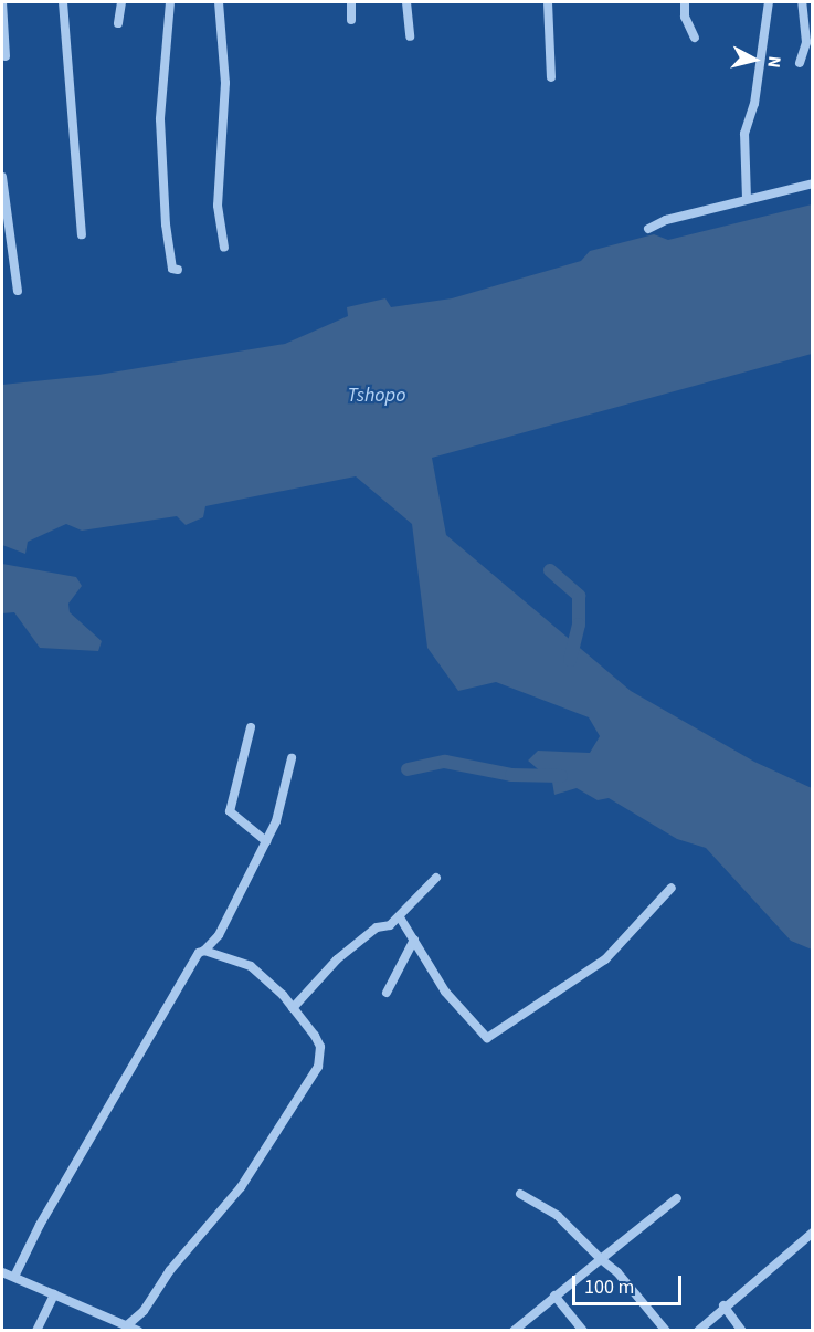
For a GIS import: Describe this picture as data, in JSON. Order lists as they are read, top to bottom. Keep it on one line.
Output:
{"water":["Tshopo"],"scale_bar":"100 m","north":"right"}
